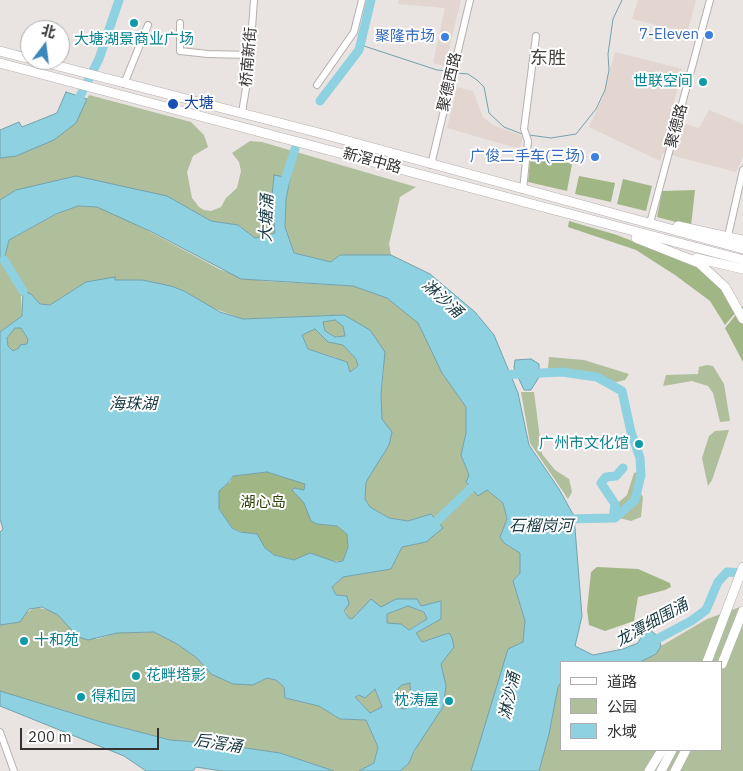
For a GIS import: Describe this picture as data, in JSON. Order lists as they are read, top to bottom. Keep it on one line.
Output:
{"streets":{"highway":["新滘中路"],"street":["桥南新街","聚德西路","聚德路"]},"crossings":[["桥南新街","新滘中路"],["聚德西路","新滘中路"],["聚德路","新滘中路"]],"districts":["东胜"],"water":["大塘涌","淋沙涌","海珠湖","石榴岗河","龙潭细围涌","后滘涌"],"parks":["湖心岛"],"places":["大塘湖景商业广场","7-Eleven","聚隆市场","世联空间","大塘","广俊二手车(三场)","广州市文化馆","十和苑","花畔塔影","得和园","枕涛屋"],"legend":["道路","公园","水域"],"scale_bar":"200 m","north":"top"}
